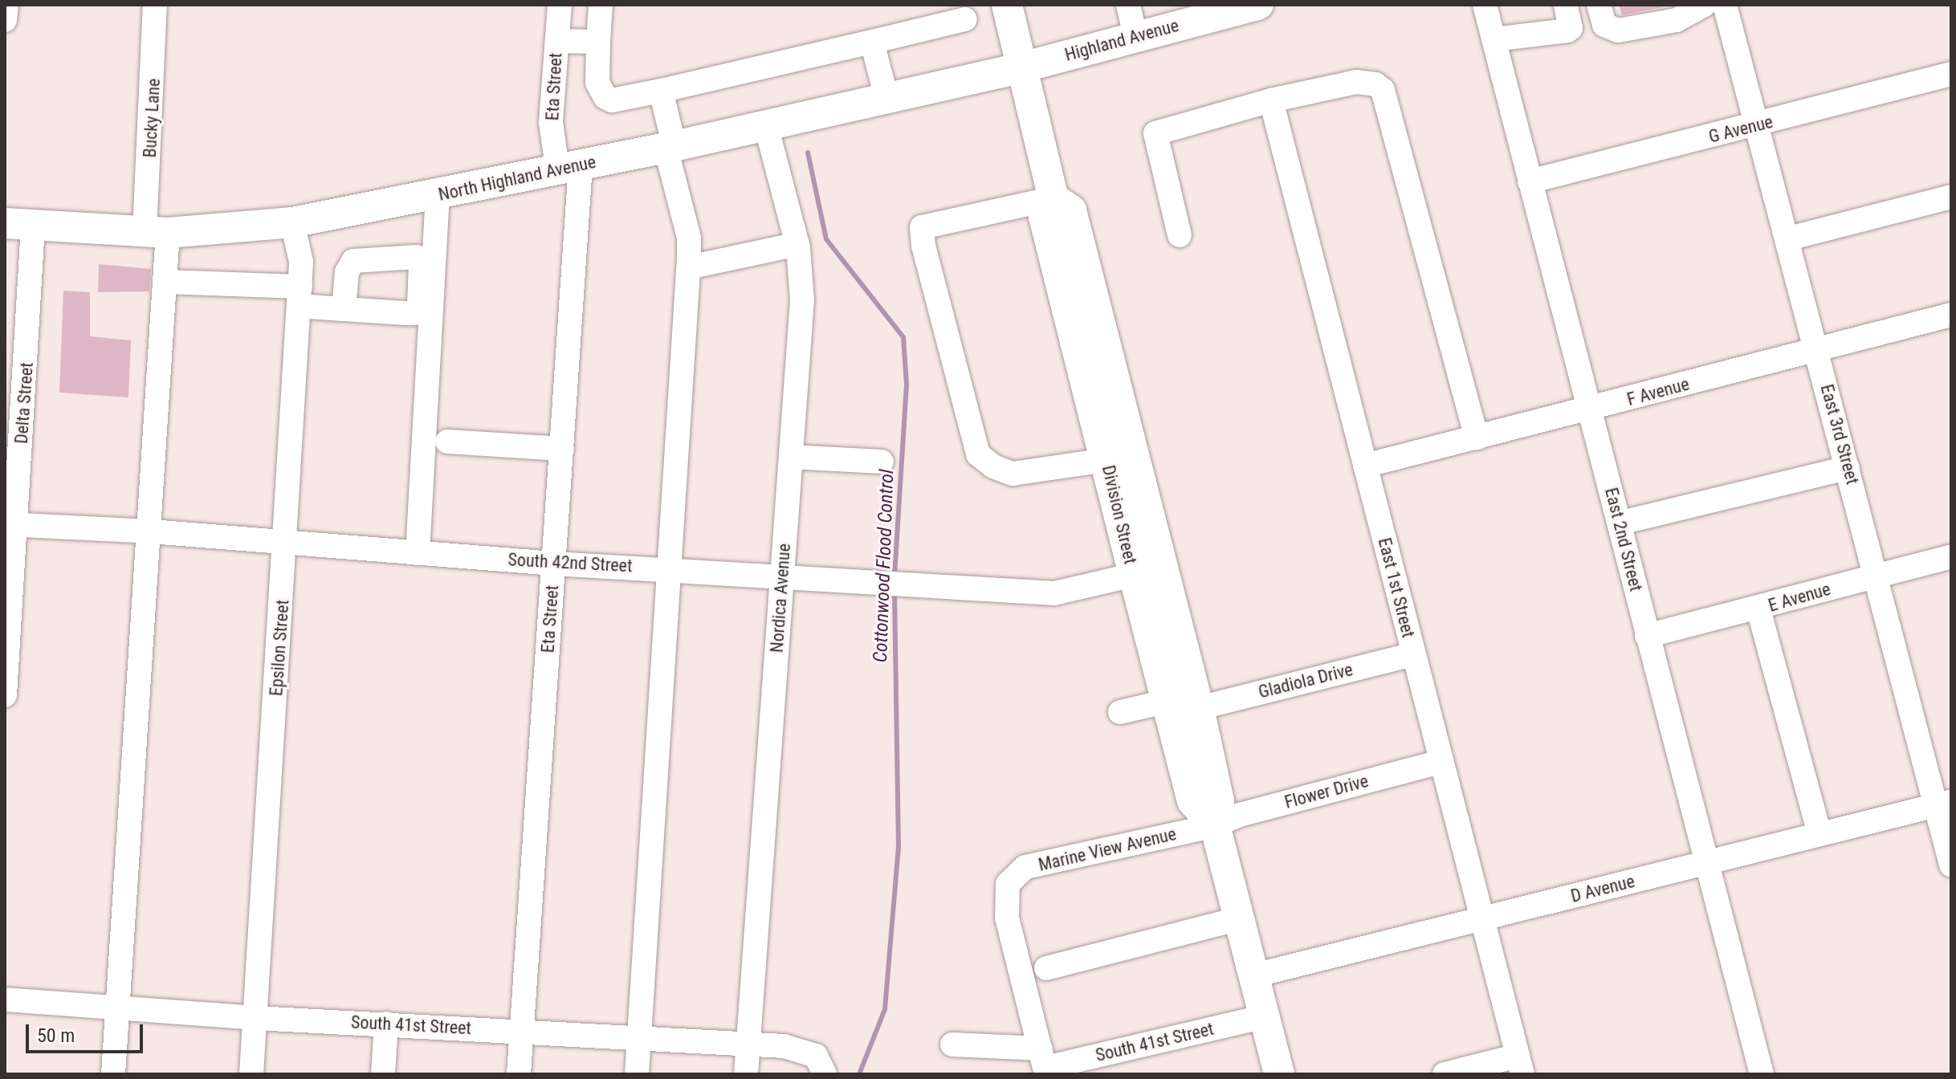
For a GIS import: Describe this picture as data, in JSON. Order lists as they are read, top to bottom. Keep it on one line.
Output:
{"streets":{"main road":["Highland Avenue","North Highland Avenue","Division Street"],"street":["Eta Street","Bucky Lane","G Avenue","F Avenue","Delta Street","East 3rd Street","East 2nd Street","South 42nd Street","East 1st Street","E Avenue","Nordica Avenue","Epsilon Street","Gladiola Drive","Flower Drive","Marine View Avenue","D Avenue","South 41st Street"]},"crossings":[["Highland Avenue","North Highland Avenue"],["Highland Avenue","Division Street"],["Eta Street","North Highland Avenue"],["Eta Street","South 42nd Street"],["Eta Street","South 41st Street"],["Bucky Lane","North Highland Avenue"],["Bucky Lane","South 42nd Street"],["Bucky Lane","South 41st Street"],["G Avenue","East 3rd Street"],["G Avenue","East 2nd Street"],["North Highland Avenue","Delta Street"],["North Highland Avenue","Division Street"],["North Highland Avenue","Nordica Avenue"],["North Highland Avenue","Epsilon Street"],["F Avenue","East 3rd Street"],["F Avenue","East 2nd Street"],["F Avenue","East 1st Street"],["Delta Street","South 42nd Street"],["East 3rd Street","E Avenue"],["East 3rd Street","D Avenue"],["Division Street","South 42nd Street"],["Division Street","Gladiola Drive"],["Division Street","Flower Drive"],["Division Street","Marine View Avenue"],["Division Street","D Avenue"],["Division Street","South 41st Street"],["East 2nd Street","E Avenue"],["East 2nd Street","D Avenue"],["South 42nd Street","Nordica Avenue"],["South 42nd Street","Epsilon Street"],["East 1st Street","Gladiola Drive"],["East 1st Street","Flower Drive"],["East 1st Street","D Avenue"],["Nordica Avenue","South 41st Street"],["Epsilon Street","South 41st Street"],["Flower Drive","Marine View Avenue"],["Marine View Avenue","South 41st Street"]],"water":["Cottonwood Flood Control"],"scale_bar":"50 m"}
